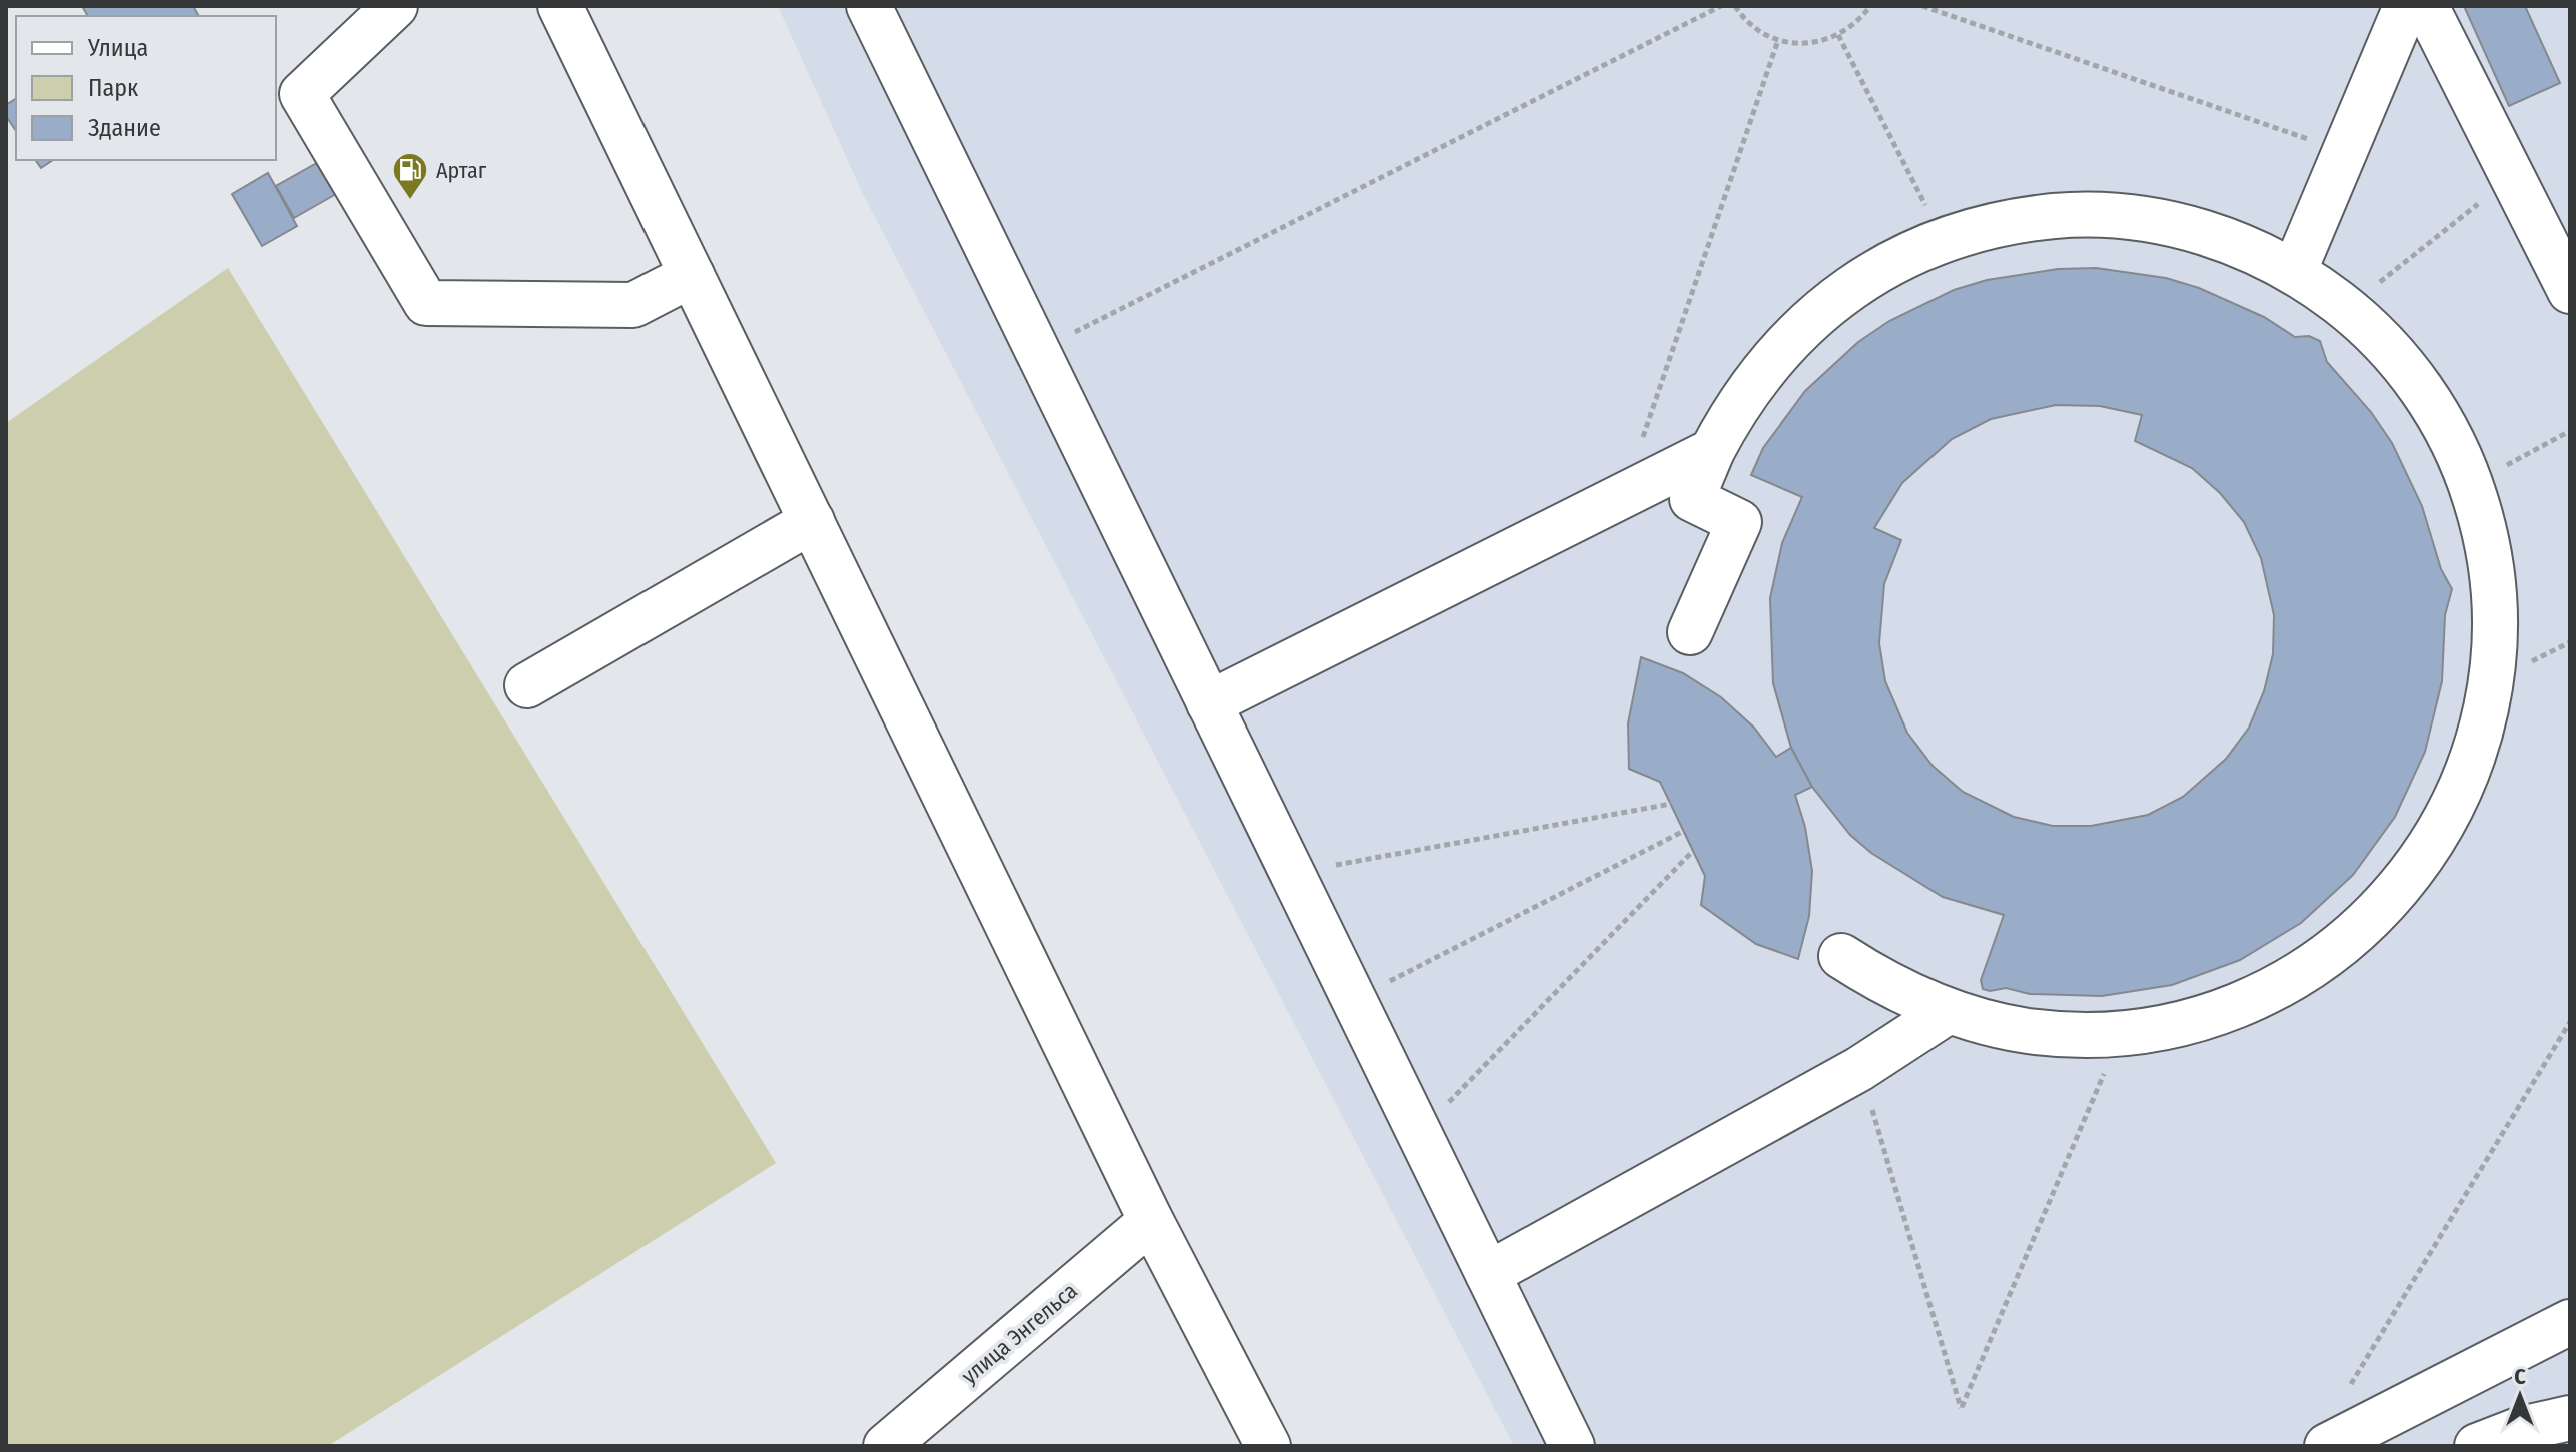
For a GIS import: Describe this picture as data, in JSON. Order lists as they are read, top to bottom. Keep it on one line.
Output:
{"streets":{"main road":["улица Энгельса"]},"places":{"fuel station":["Артаг"]},"legend":["Улица","Парк","Здание"],"north":"top"}
